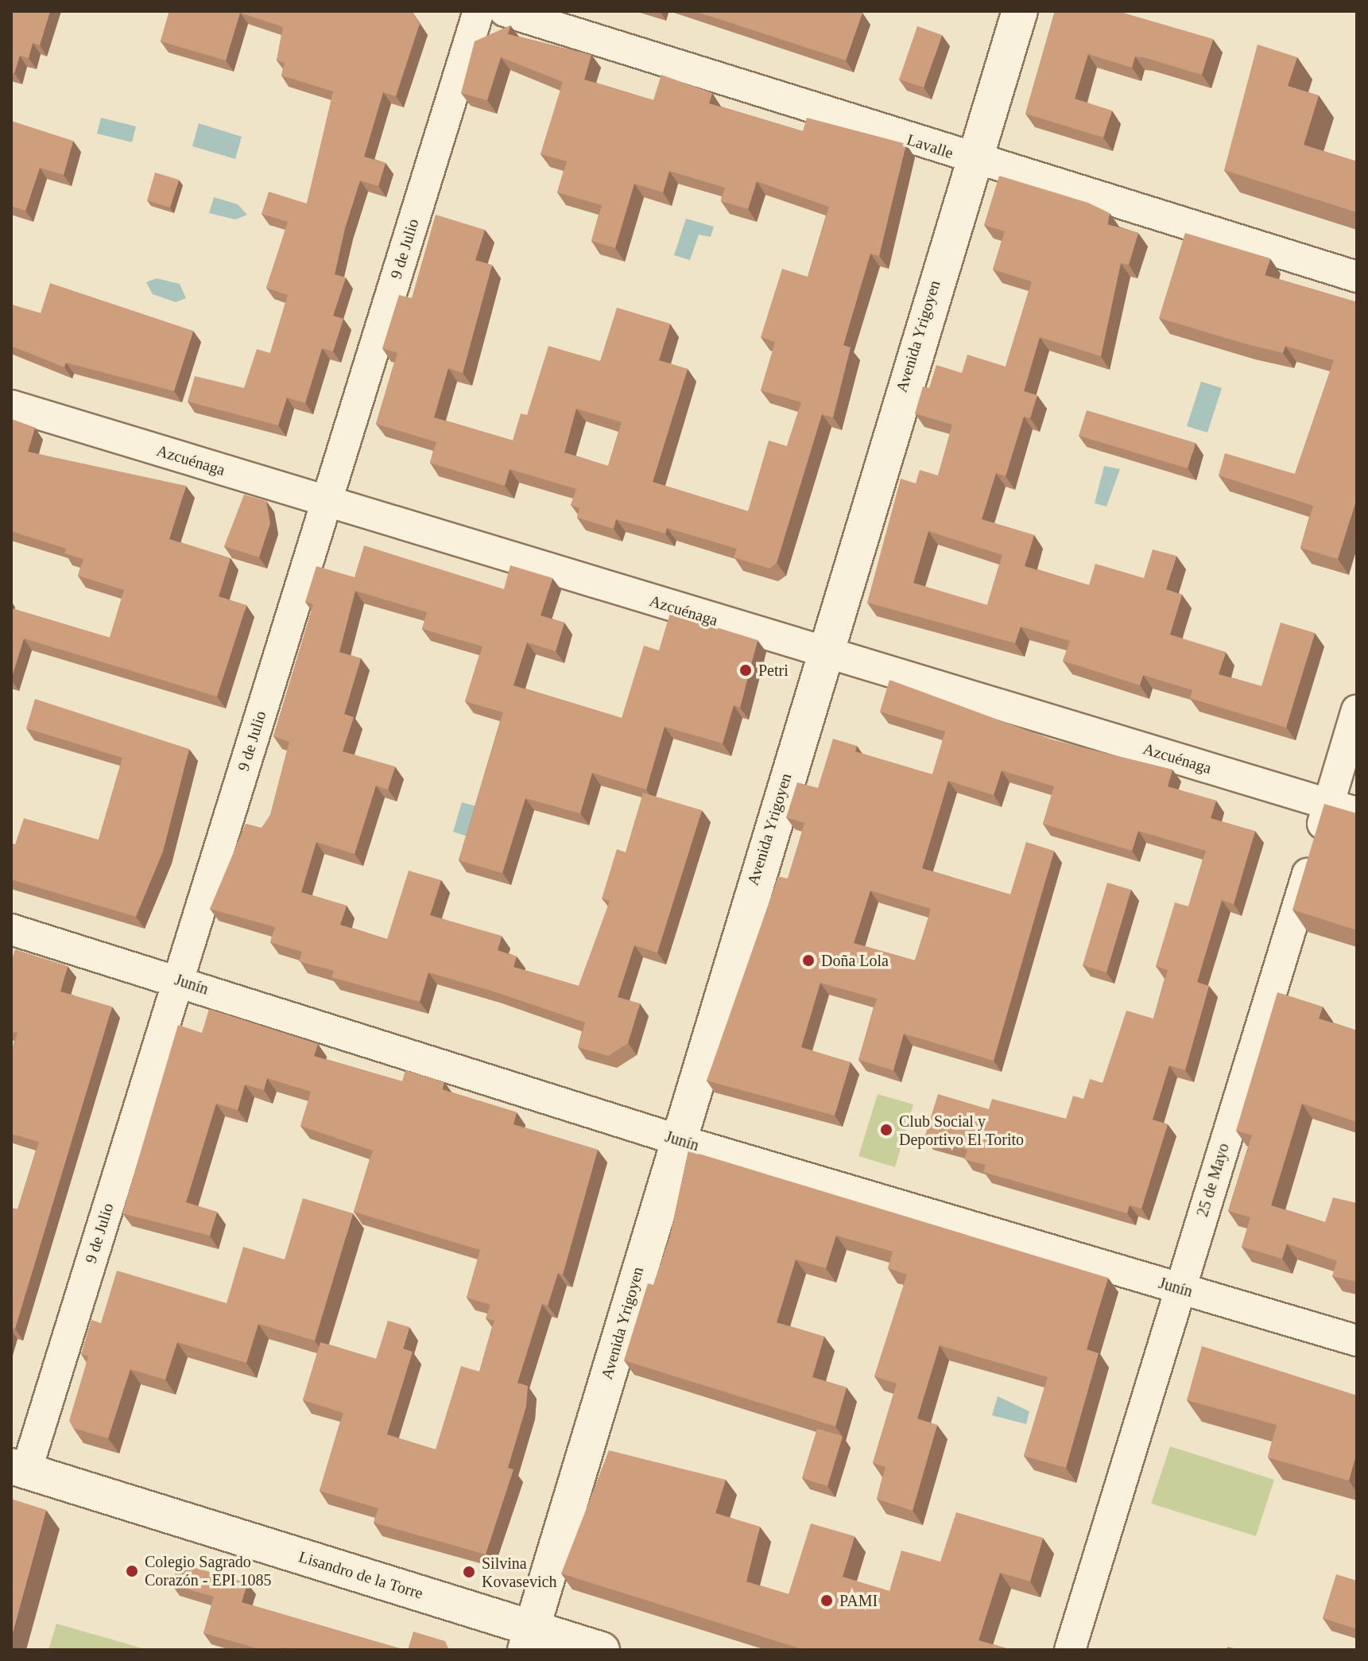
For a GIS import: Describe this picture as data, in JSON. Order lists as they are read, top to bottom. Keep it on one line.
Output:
{"streets":{"main road":["Avenida Yrigoyen","Lisandro de la Torre"],"street":["Lavalle","9 de Julio","Azcuénaga","Junín","25 de Mayo"]},"crossings":[["Lavalle","Avenida Yrigoyen"],["9 de Julio","Azcuénaga"],["9 de Julio","Junín"],["9 de Julio","Lisandro de la Torre"],["Avenida Yrigoyen","Azcuénaga"],["Avenida Yrigoyen","Junín"],["Avenida Yrigoyen","Lisandro de la Torre"],["Azcuénaga","25 de Mayo"],["Junín","25 de Mayo"]],"places":["Petri","Doña Lola","Club Social y Deportivo El Torito","Colegio Sagrado Corazón - EPI 1085","Silvina Kovasevich","PAMI"]}
